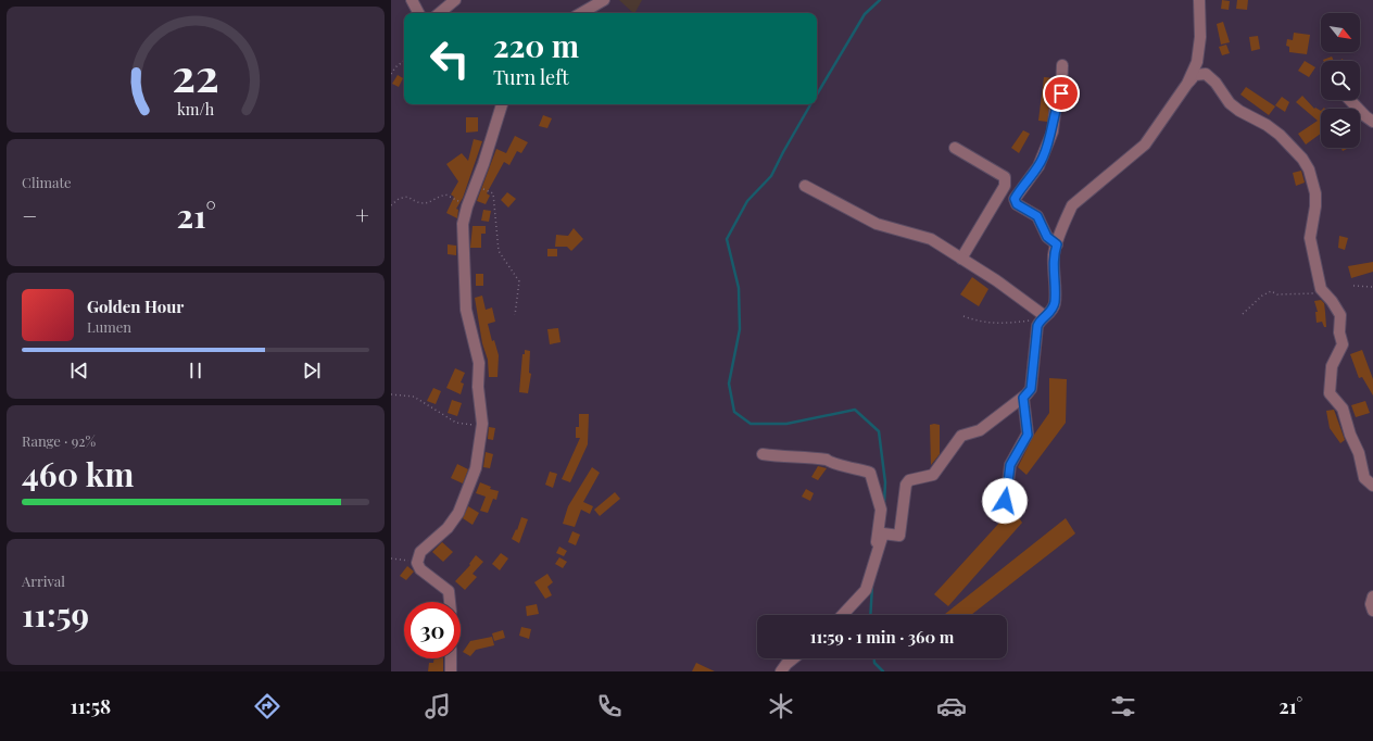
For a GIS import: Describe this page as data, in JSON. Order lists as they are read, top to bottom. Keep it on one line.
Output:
{"north":"bottom right","page":{"turn":["220 m","Turn left"],"tile":["Climate",["Range · 92%","460 km"],["Arrival","11:59"]],"heat":["−","21°","+"],"song":["Golden Hour","Lumen"],"limit":"30","trip":"11:59 · 1 min · 360 m","tabs":["11:58","21°"],"gauge":["22","km/h"]}}
